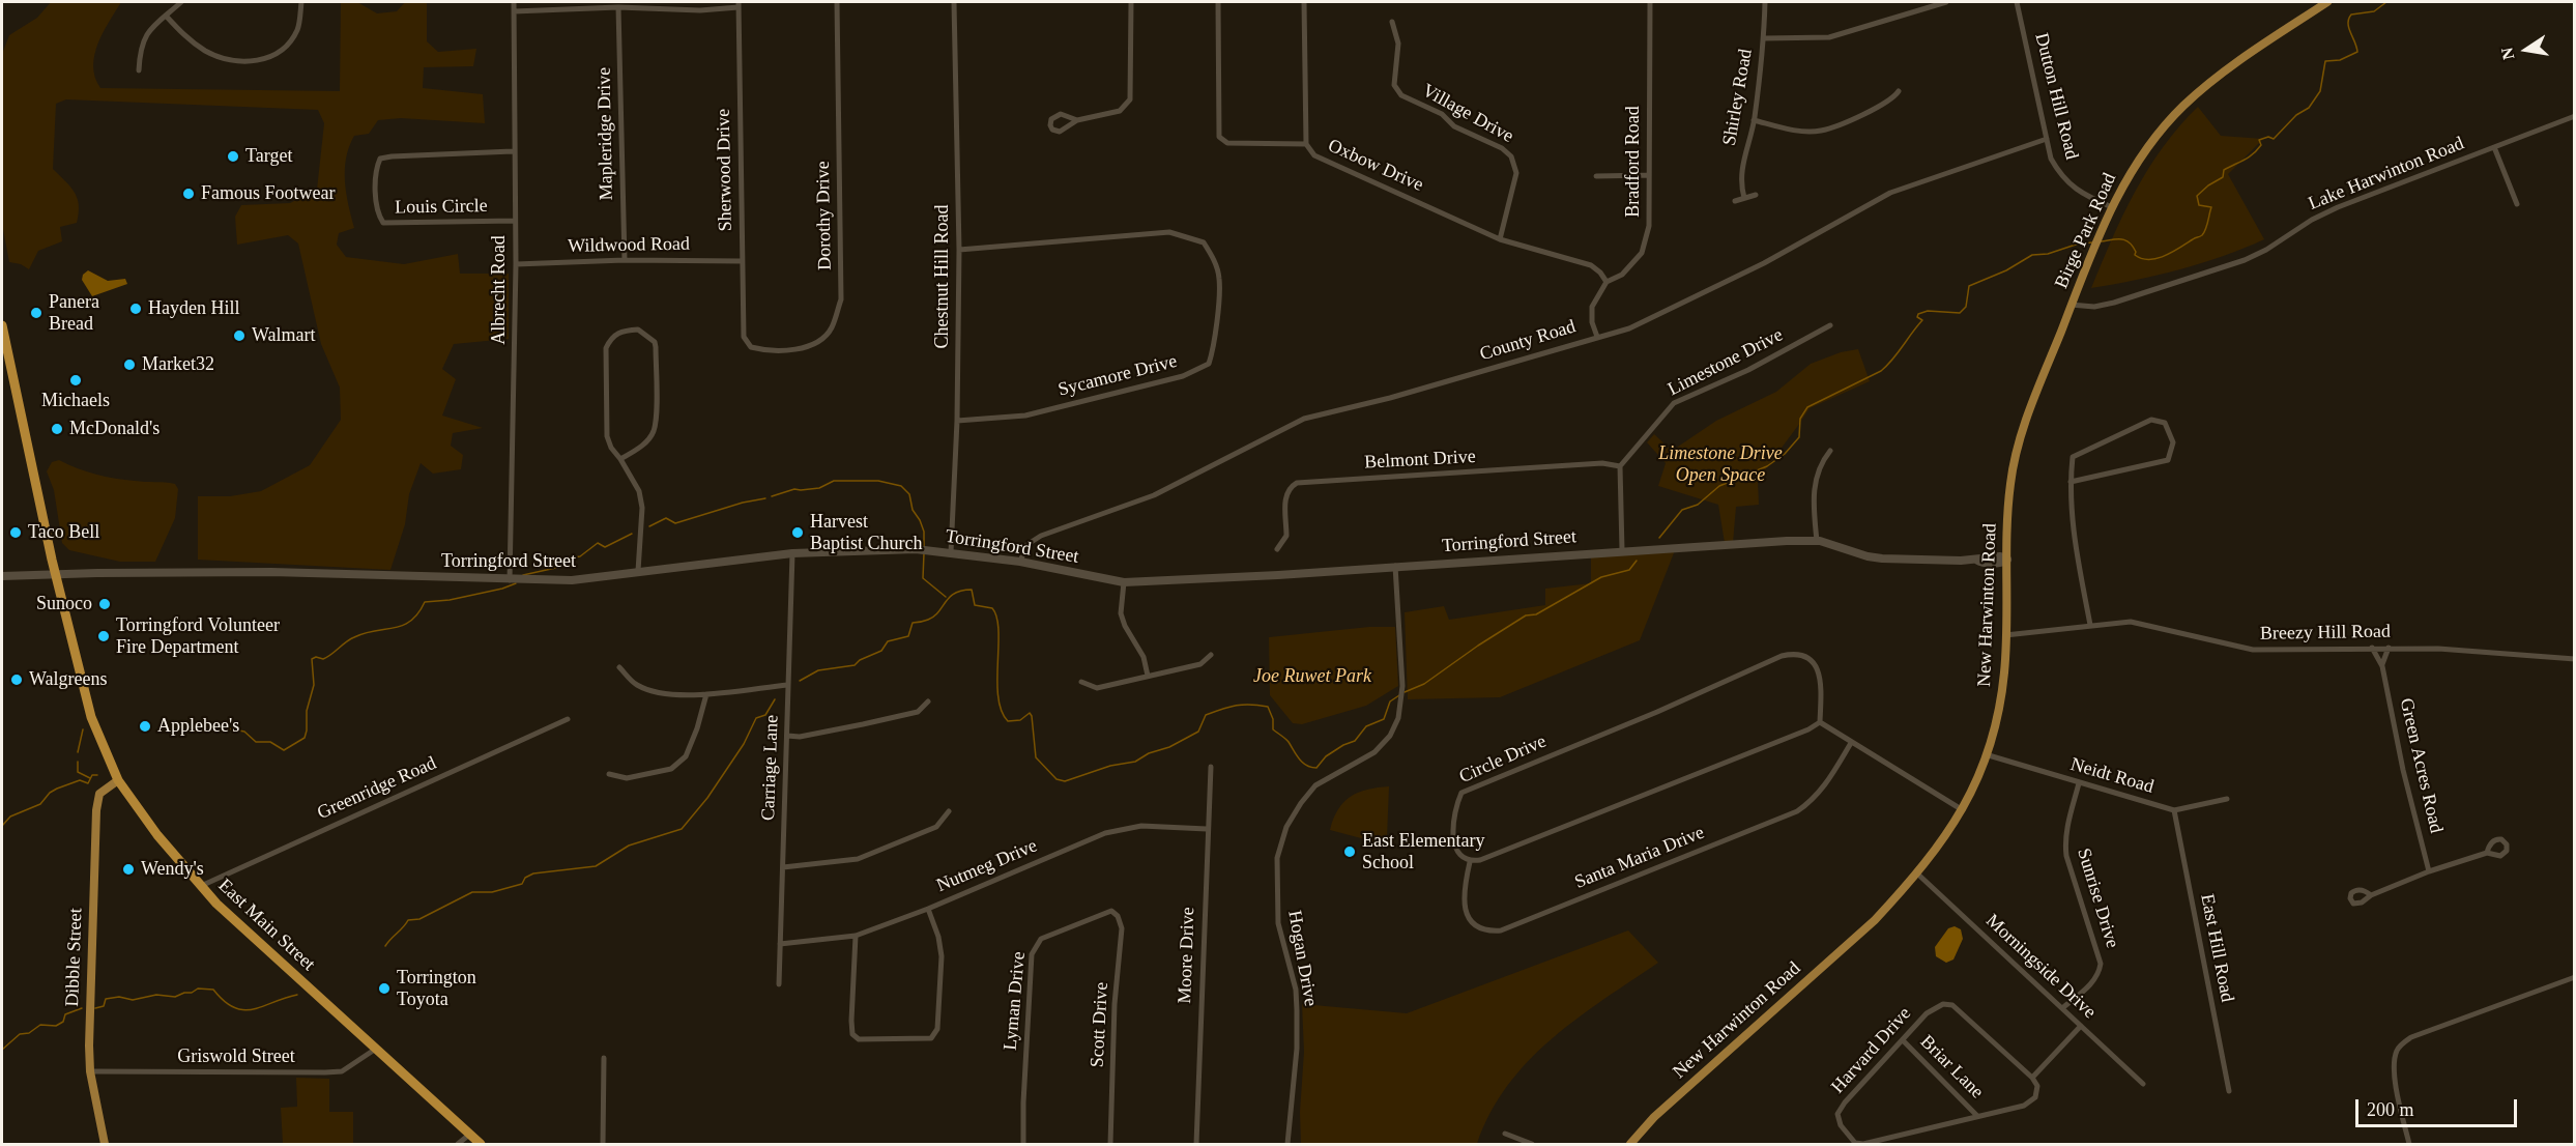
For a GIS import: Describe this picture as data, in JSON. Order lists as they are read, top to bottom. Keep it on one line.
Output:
{"streets":{"highway":["East Main Street"],"main road":["Birge Park Road","Torringford Street","New Harwinton Road","Dibble Street"],"street":["Dutton Hill Road","Shirley Road","Village Drive","Mapleridge Drive","Bradford Road","Oxbow Drive","Sherwood Drive","Lake Harwinton Road","Louis Circle","Dorothy Drive","Wildwood Road","Chestnut Hill Road","Albrecht Road","County Road","Limestone Drive","Sycamore Drive","Belmont Drive","Breezy Hill Road","Circle Drive","Green Acres Road","Carriage Lane","Neidt Road","Greenridge Road","Santa Maria Drive","Nutmeg Drive","Sunrise Drive","East Hill Road","Moore Drive","Hogan Drive","Morningside Drive","Lyman Drive","Scott Drive","Harvard Drive","Griswold Street","Briar Lane"]},"crossings":[["Dutton Hill Road","Birge Park Road"],["Dutton Hill Road","County Road"],["Village Drive","Oxbow Drive"],["Mapleridge Drive","Wildwood Road"],["Bradford Road","Oxbow Drive"],["Bradford Road","County Road"],["Sherwood Drive","Dorothy Drive"],["Sherwood Drive","Wildwood Road"],["Lake Harwinton Road","Birge Park Road"],["Lake Harwinton Road","New Harwinton Road"],["Louis Circle","Albrecht Road"],["Birge Park Road","New Harwinton Road"],["Wildwood Road","Albrecht Road"],["Chestnut Hill Road","Sycamore Drive"],["Chestnut Hill Road","Torringford Street"],["Albrecht Road","Torringford Street"],["County Road","Torringford Street"],["Limestone Drive","Belmont Drive"],["Torringford Street","New Harwinton Road"],["Torringford Street","Carriage Lane"],["Torringford Street","East Main Street"],["Torringford Street","Hogan Drive"],["New Harwinton Road","Breezy Hill Road"],["New Harwinton Road","Neidt Road"],["New Harwinton Road","Morningside Drive"],["Breezy Hill Road","Green Acres Road"],["Circle Drive","Santa Maria Drive"],["Carriage Lane","Nutmeg Drive"],["Neidt Road","Sunrise Drive"],["Neidt Road","East Hill Road"],["Greenridge Road","East Main Street"],["Nutmeg Drive","Moore Drive"],["Sunrise Drive","Morningside Drive"],["East Main Street","Dibble Street"],["East Main Street","Griswold Street"],["Dibble Street","Griswold Street"],["Lyman Drive","Scott Drive"],["Harvard Drive","Briar Lane"]],"parks":["Limestone Drive Open Space","Joe Ruwet Park"],"places":["Target","Famous Footwear","Hayden Hill","Panera Bread","Walmart","Market32","Michaels","McDonald's","Taco Bell","Harvest Baptist Church","Sunoco","Torringford Volunteer Fire Department","Walgreens","Applebee's","East Elementary School","Wendy's","Torrington Toyota"],"scale_bar":"200 m","north":"left"}
